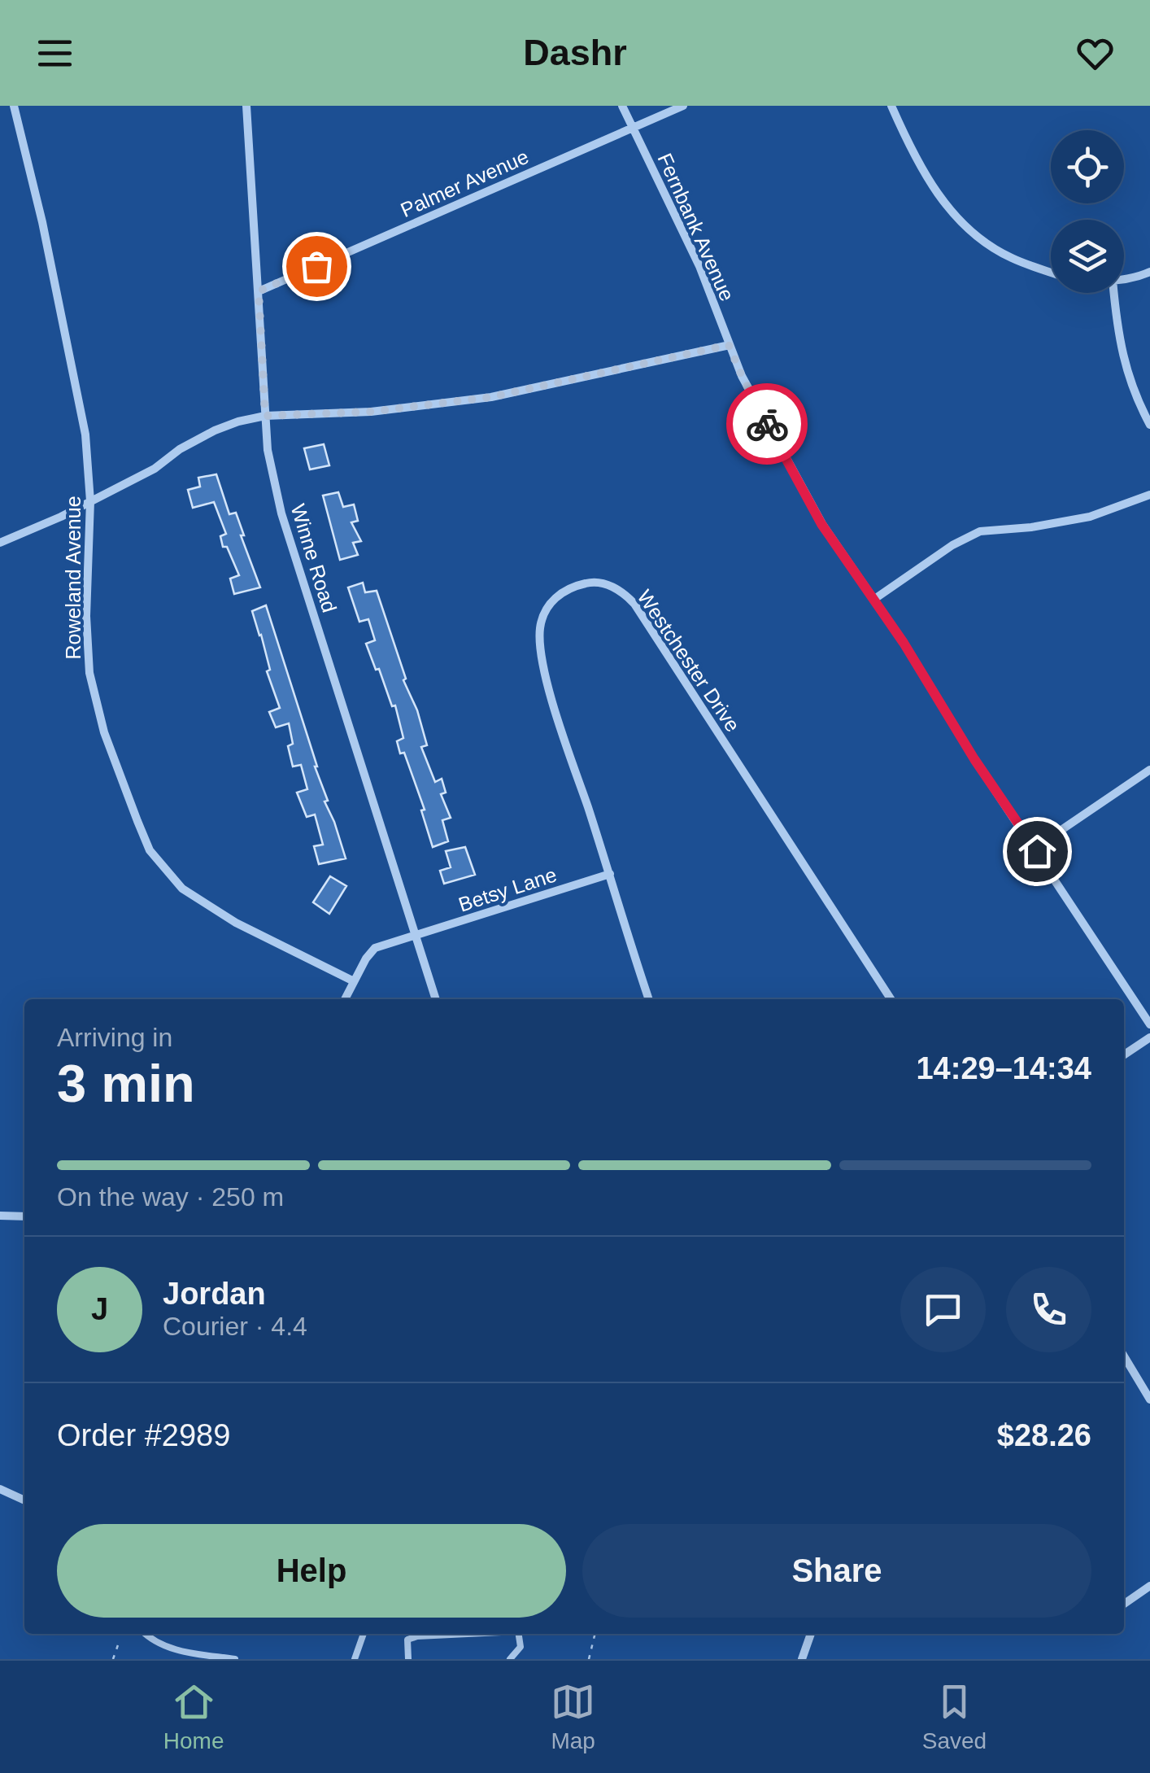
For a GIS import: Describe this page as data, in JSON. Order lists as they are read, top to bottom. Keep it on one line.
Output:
{"streets":{"street":["Palmer Avenue","Fernbank Avenue","Winne Road","Roweland Avenue","Westchester Drive","Betsy Lane"]},"crossings":[["Palmer Avenue","Fernbank Avenue"],["Palmer Avenue","Winne Road"],["Winne Road","Betsy Lane"],["Roweland Avenue","Betsy Lane"],["Westchester Drive","Betsy Lane"]],"page":{"header":"Dashr","heading":["3 min","Arriving in","14:29–14:34"],"panel":["Jordan","Courier · 4.4","Order #2989","$28.26"],"bar":"On the way · 250 m","round":"J","buttons":["Help","Share"],"tabs":["Home","Map","Saved"]}}
